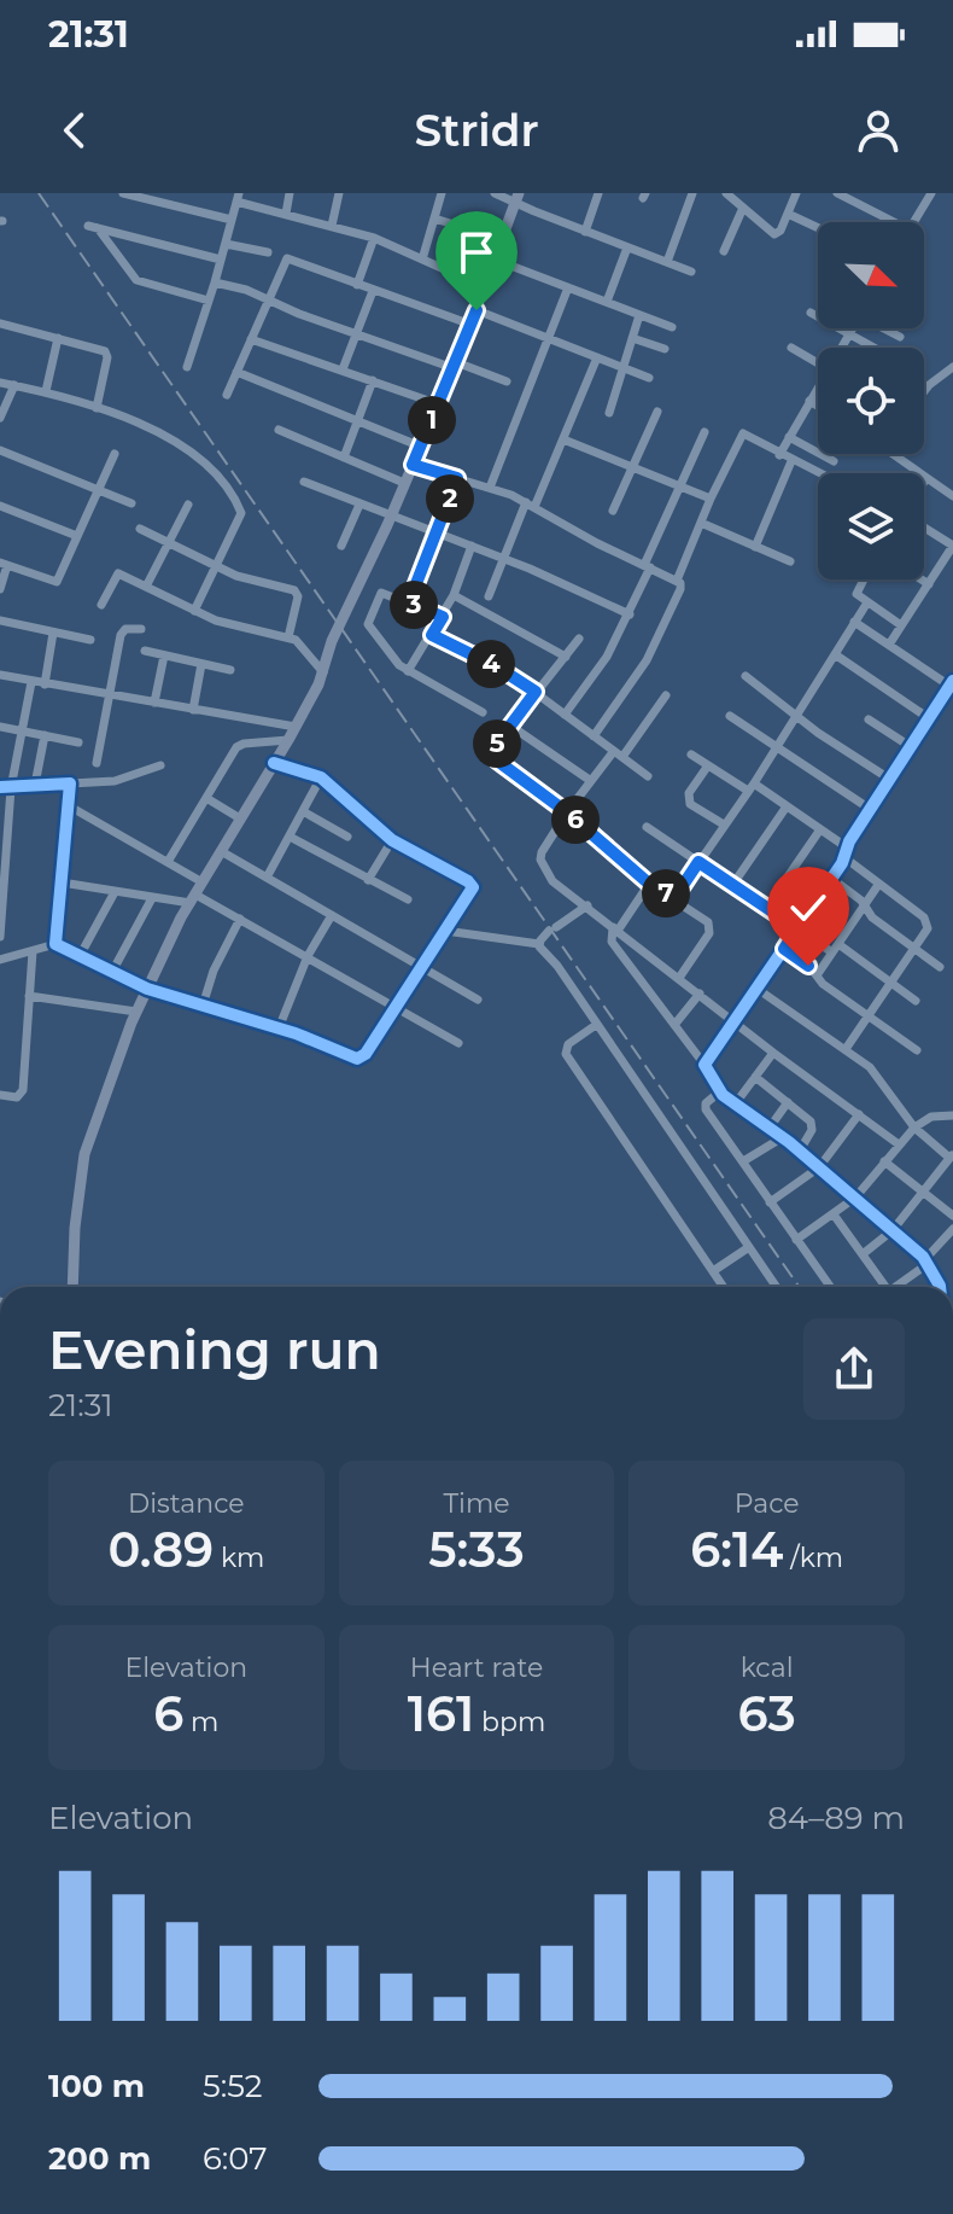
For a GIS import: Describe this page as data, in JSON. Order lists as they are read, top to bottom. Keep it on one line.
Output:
{"north":"bottom right","page":{"status":"21:31","header":"Stridr","pins":["1","2","3","4","5","6","7"],"heading":["Evening run","21:31"],"stats":[["Distance","0.89 km"],["Time","5:33"],["Pace","6:14 /km"],["Elevation","6 m"],["Heart rate","161 bpm"],["kcal","63"]],"chart":["Elevation","84–89 m"],"list":[{"name":"100 m","note":"5:52"},{"name":"200 m","note":"6:07"}]}}
